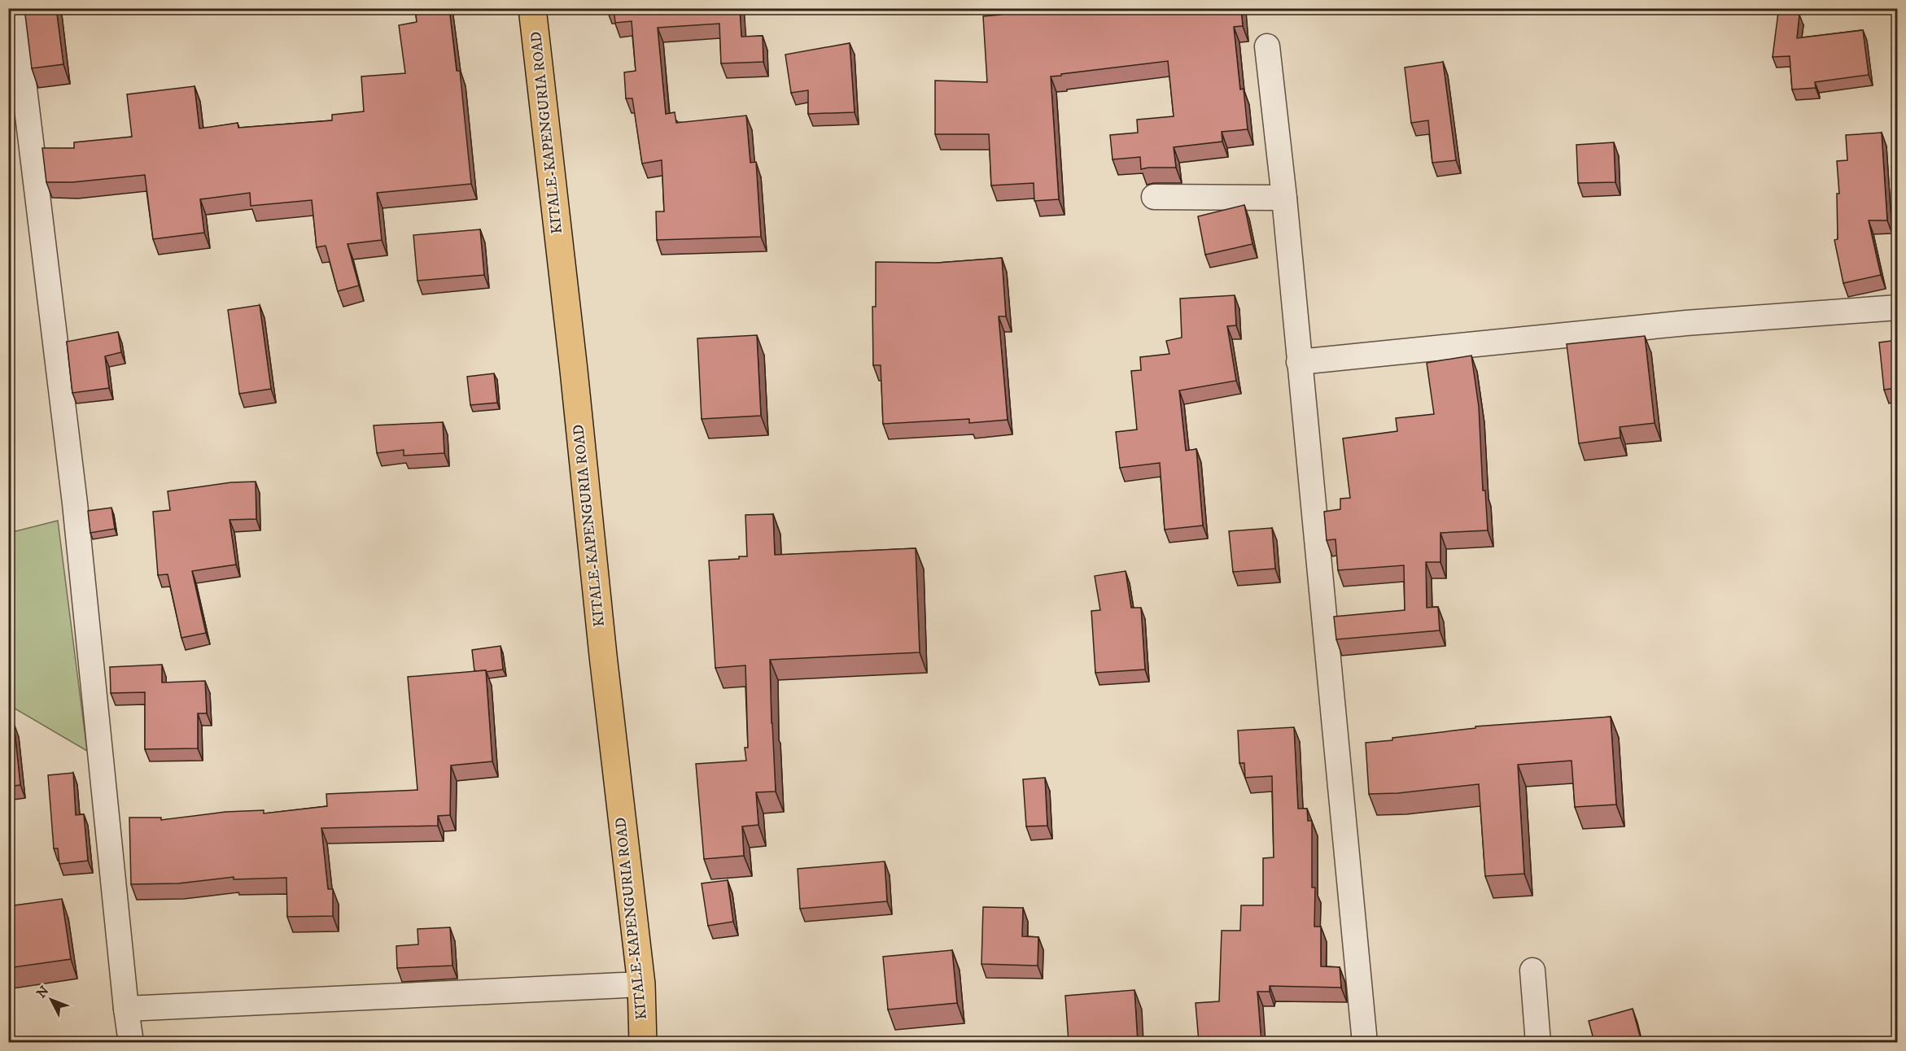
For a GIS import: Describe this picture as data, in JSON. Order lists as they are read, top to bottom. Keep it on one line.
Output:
{"streets":{"highway":["KITALE-KAPENGURIA ROAD"]},"north":"top left"}
